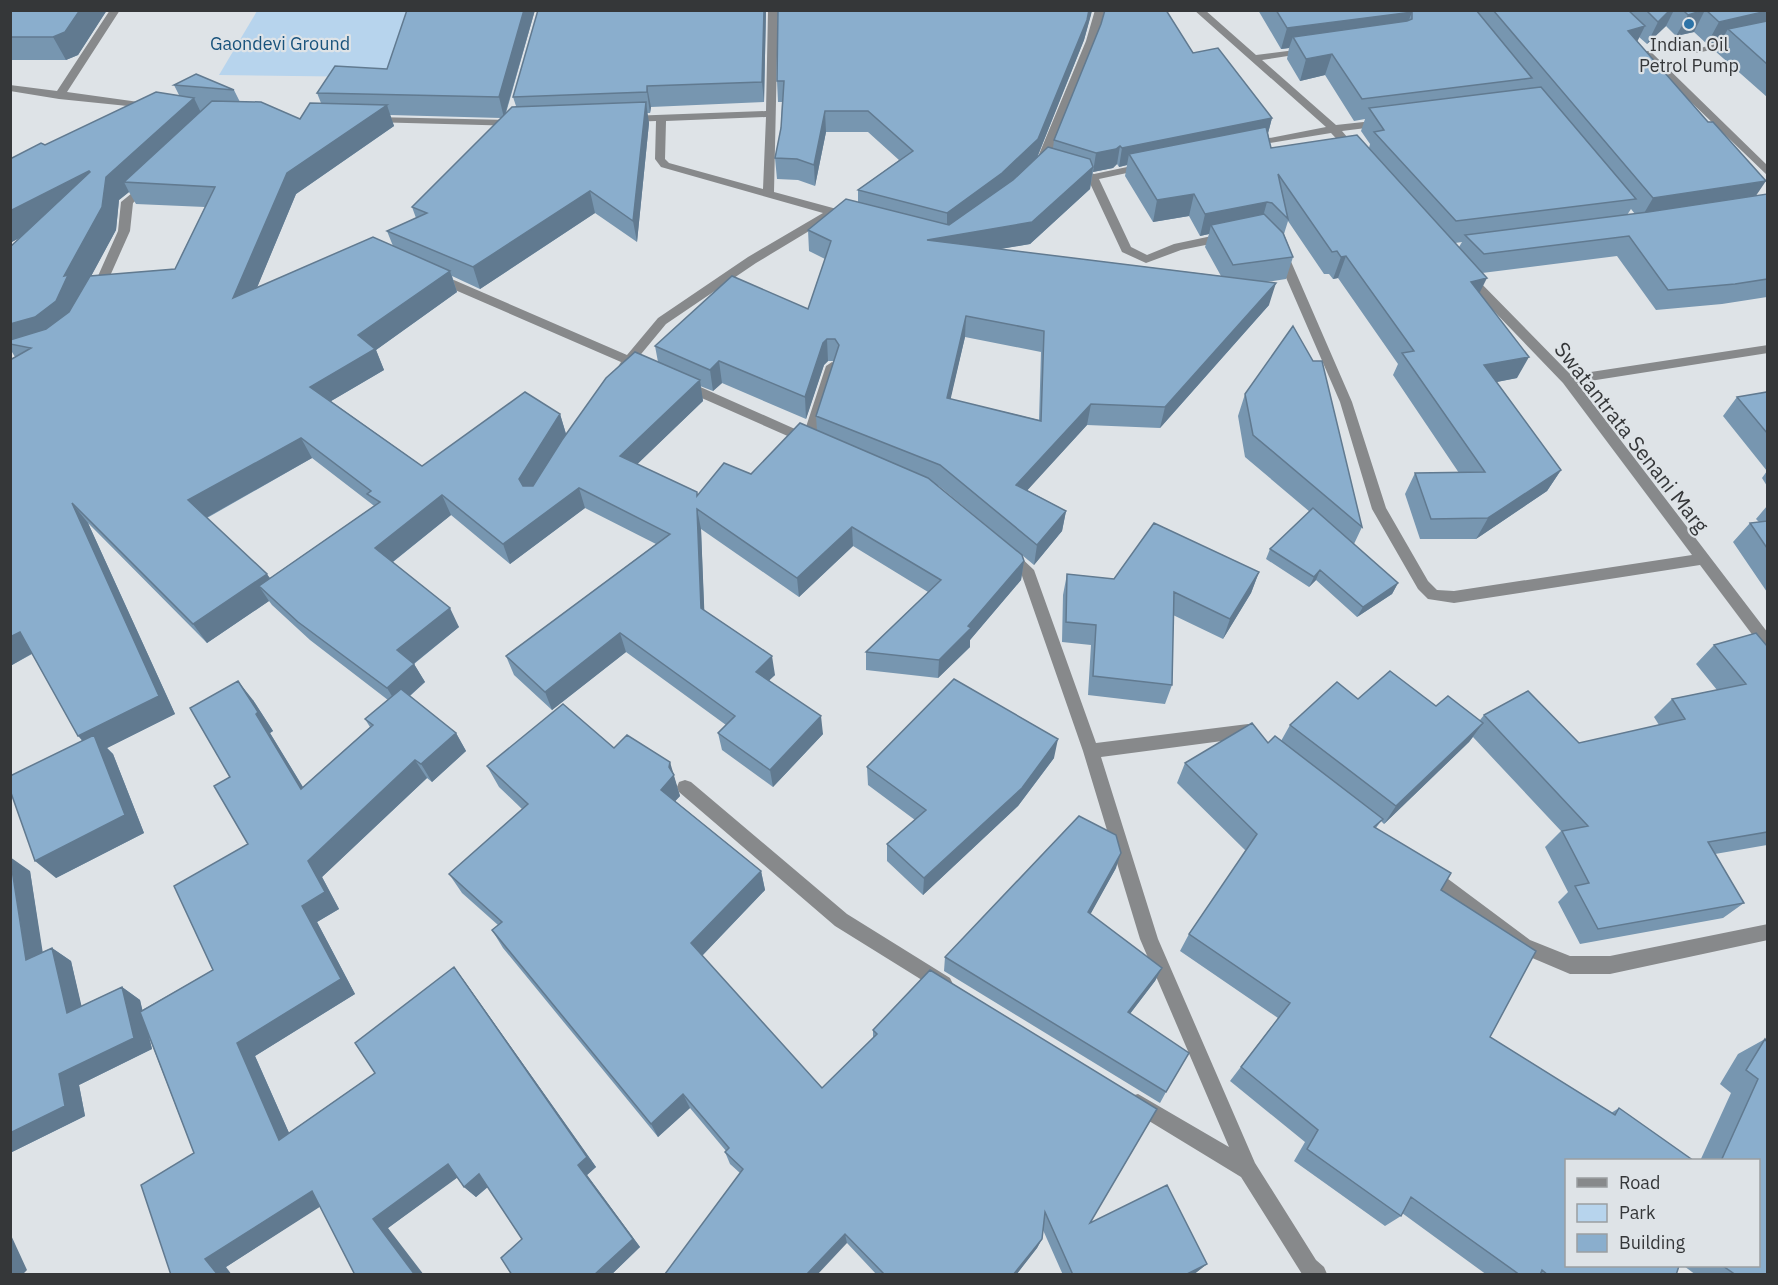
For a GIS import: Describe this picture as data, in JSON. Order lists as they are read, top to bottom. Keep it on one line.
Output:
{"streets":{"street":["Swatantrata Senani Marg"]},"parks":["Gaondevi Ground"],"places":["Indian Oil Petrol Pump"],"legend":["Road","Park","Building"]}
